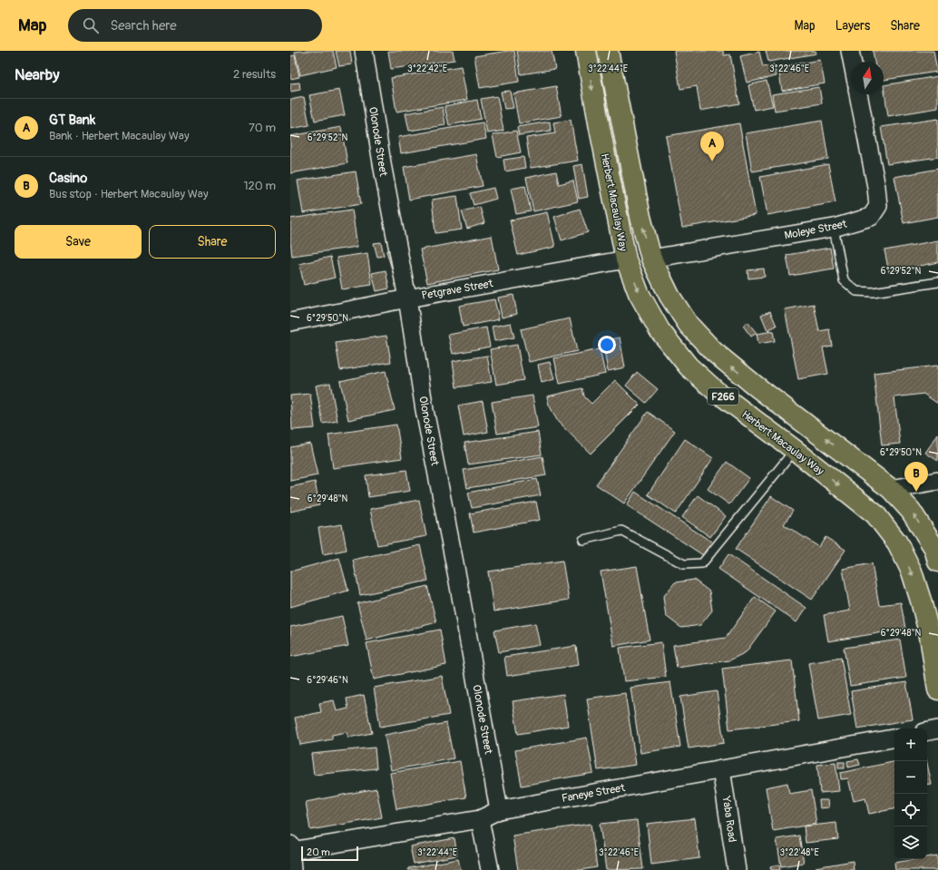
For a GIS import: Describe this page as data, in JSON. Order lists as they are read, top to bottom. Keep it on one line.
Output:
{"streets":{"highway":["Herbert Macaulay Way","F266"],"street":["Olonode Street","Moleye Street","Petgrave Street","Faneye Street","Yaba Road"]},"crossings":[["Olonode Street","Petgrave Street"],["Olonode Street","Faneye Street"],["Herbert Macaulay Way","Moleye Street"],["Herbert Macaulay Way","Petgrave Street"],["Faneye Street","Yaba Road"]],"scale_bar":"20 m","north":"top","page":{"header":"Map","search":"Search here","nav":["Map","Layers","Share"],"heading":["Nearby","2 results"],"list":[{"mark":"A","name":"GT Bank","note":"Bank · Herbert Macaulay Way","value":"70 m"},{"mark":"B","name":"Casino","note":"Bus stop · Herbert Macaulay Way","value":"120 m"}],"pins":["A","B"],"buttons":["Save","Share"],"map_buttons":["+","−"],"scale":"20 m"},"coordinates":["3°22'42\"E","3°22'44\"E","3°22'46\"E","6°29'52\"N","6°29'50\"N","6°29'48\"N","6°29'46\"N","3°22'48\"E"]}
